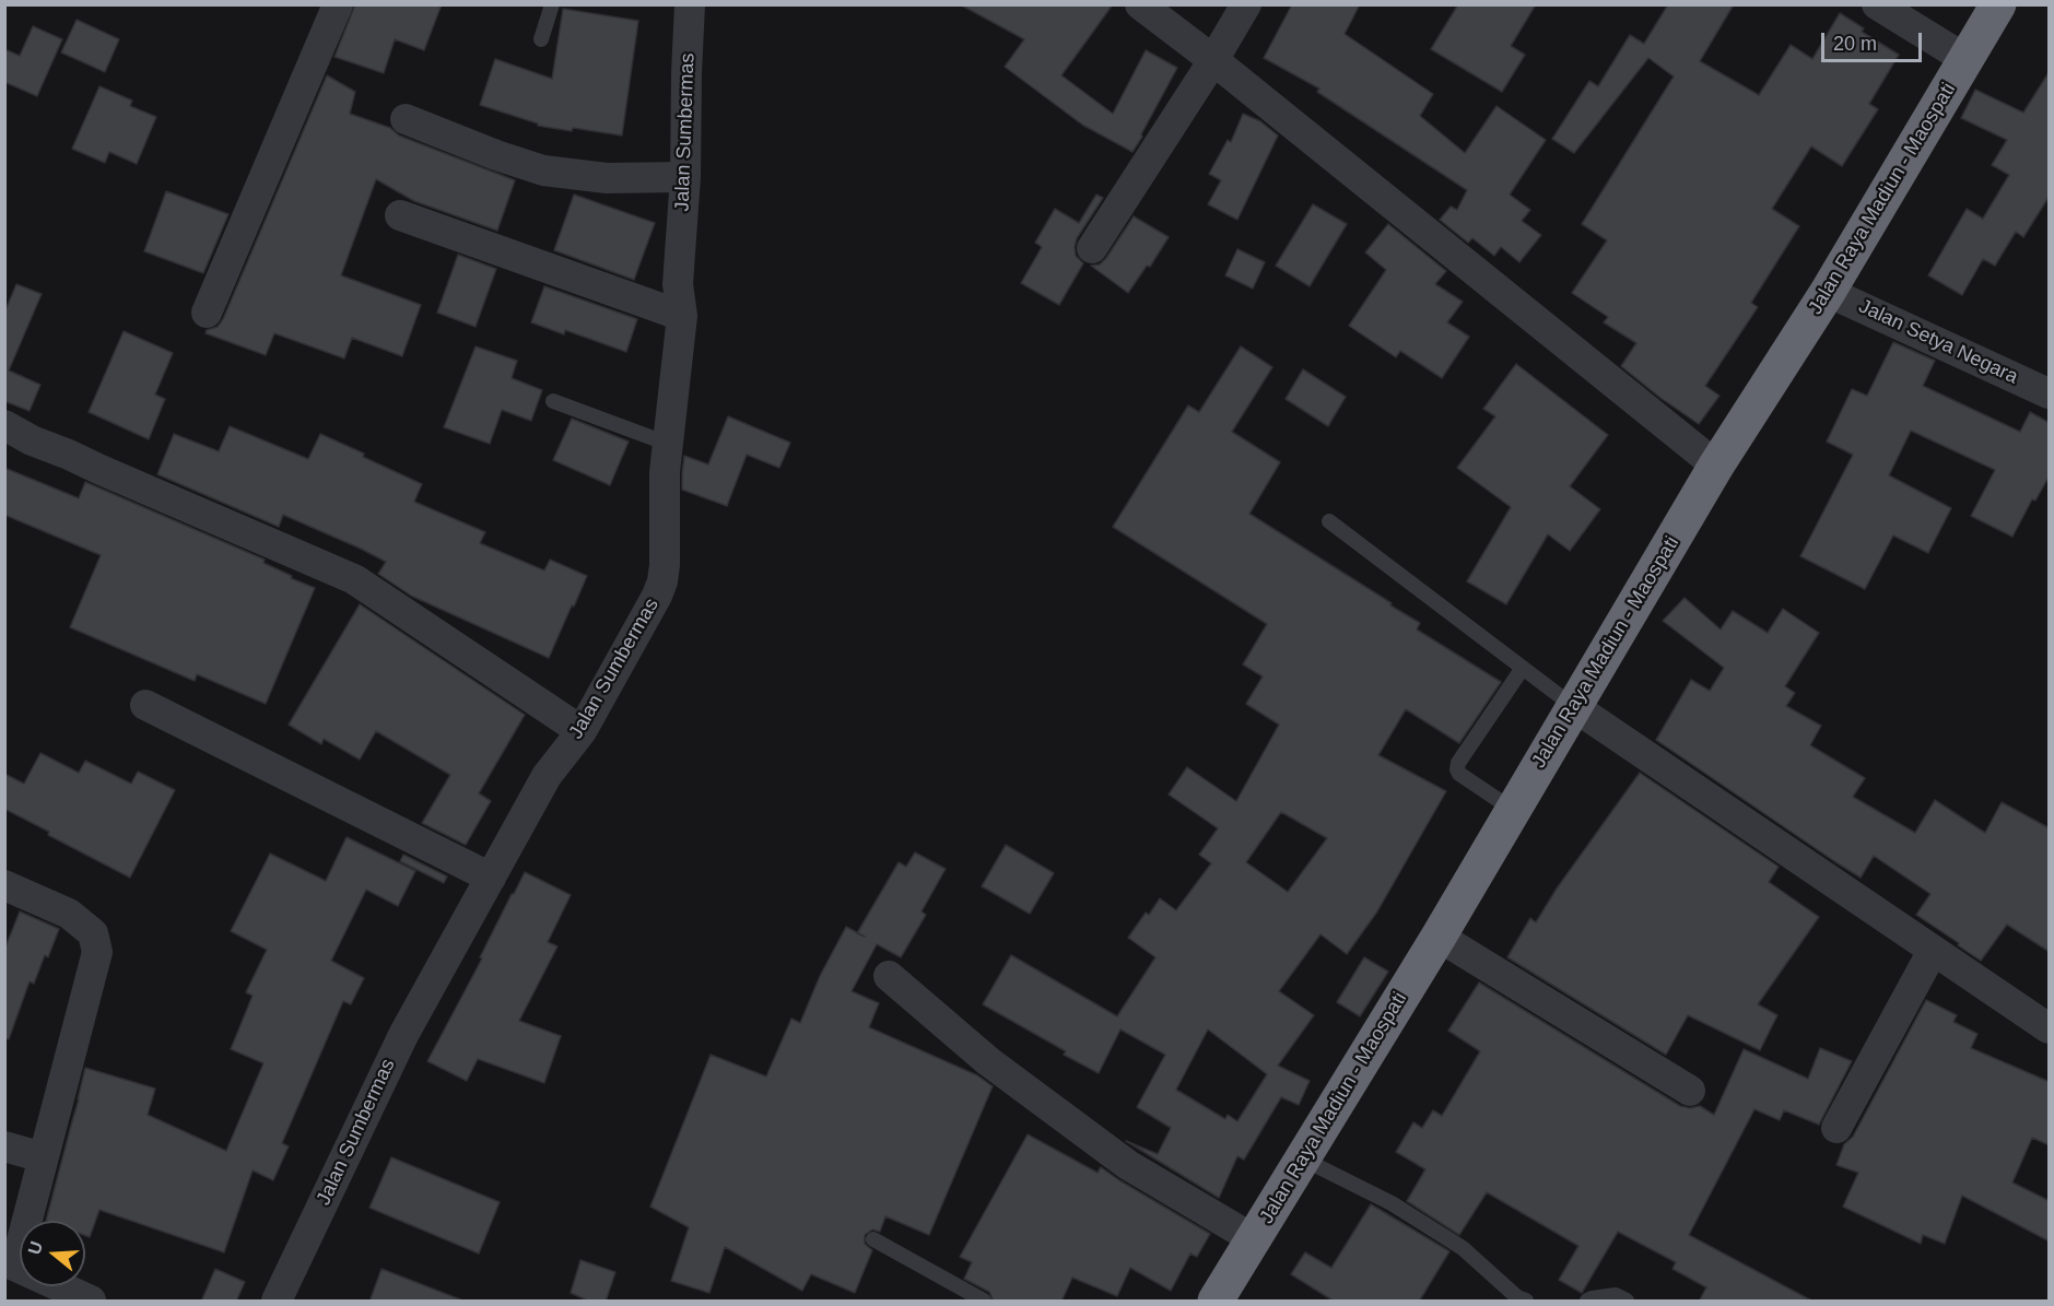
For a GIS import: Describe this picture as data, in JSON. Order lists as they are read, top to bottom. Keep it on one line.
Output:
{"streets":{"highway":["Jalan Raya Madiun - Maospati"],"street":["Jalan Sumbermas","Jalan Setya Negara"]},"crossings":[["Jalan Raya Madiun - Maospati","Jalan Setya Negara"]],"scale_bar":"20 m","north":"left"}
